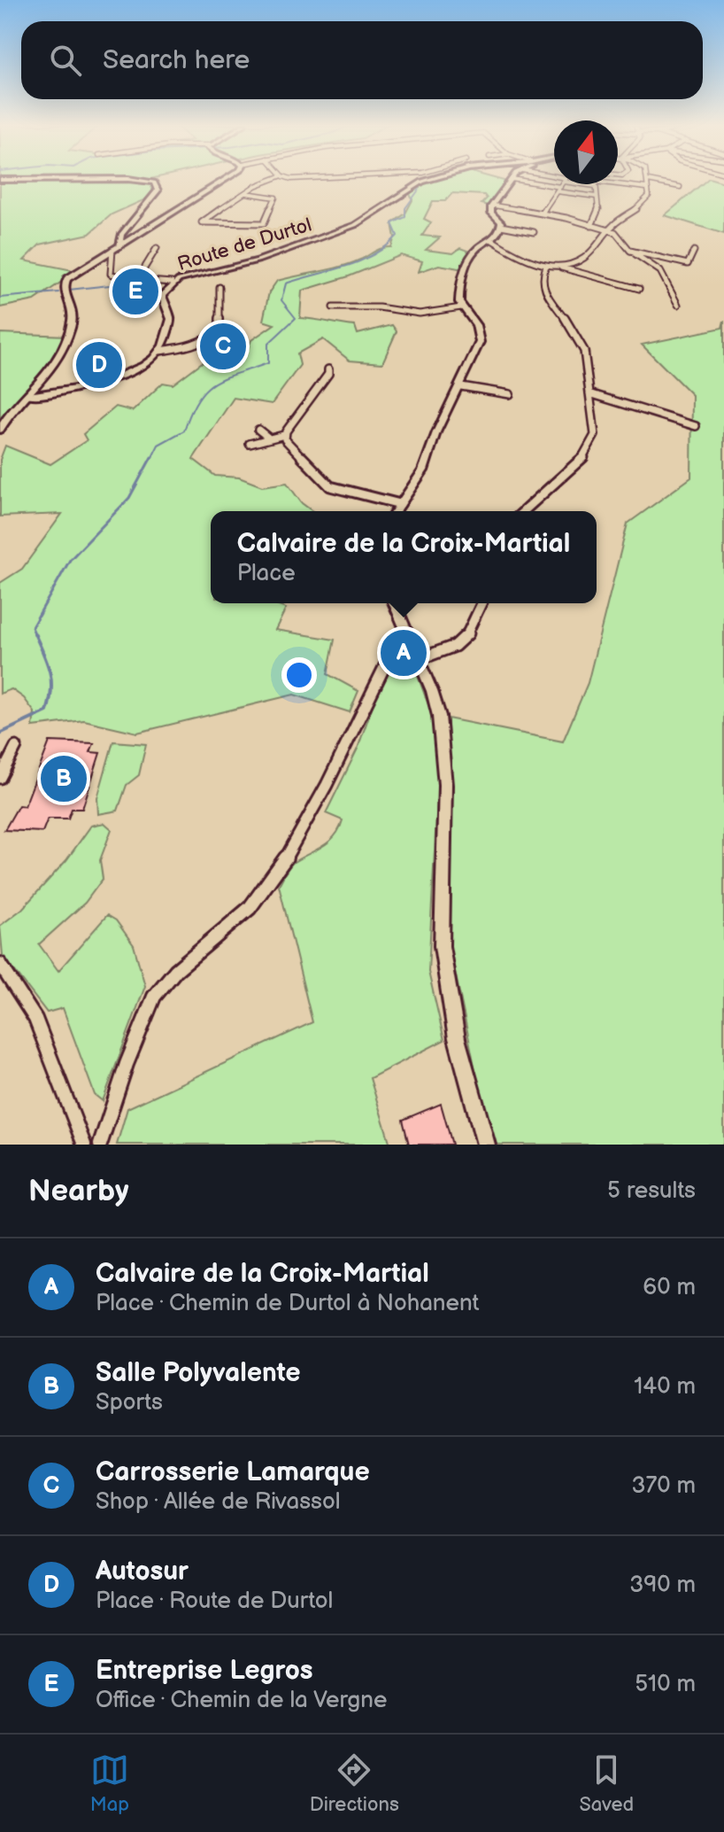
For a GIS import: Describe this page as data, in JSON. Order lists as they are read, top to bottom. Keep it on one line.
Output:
{"streets":{"street":["Route de Durtol"]},"north":"top","page":{"search":"Search here","pins":["E","C","D","A","B"],"popup":["Calvaire de la Croix-Martial","Place"],"heading":["Nearby","5 results"],"list":[{"mark":"A","name":"Calvaire de la Croix-Martial","note":"Place · Chemin de Durtol à Nohanent","value":"60 m"},{"mark":"B","name":"Salle Polyvalente","note":"Sports","value":"140 m"},{"mark":"C","name":"Carrosserie Lamarque","note":"Shop · Allée de Rivassol","value":"370 m"},{"mark":"D","name":"Autosur","note":"Place · Route de Durtol","value":"390 m"},{"mark":"E","name":"Entreprise Legros","note":"Office · Chemin de la Vergne","value":"510 m"}],"nav":["Map","Directions","Saved"]}}
